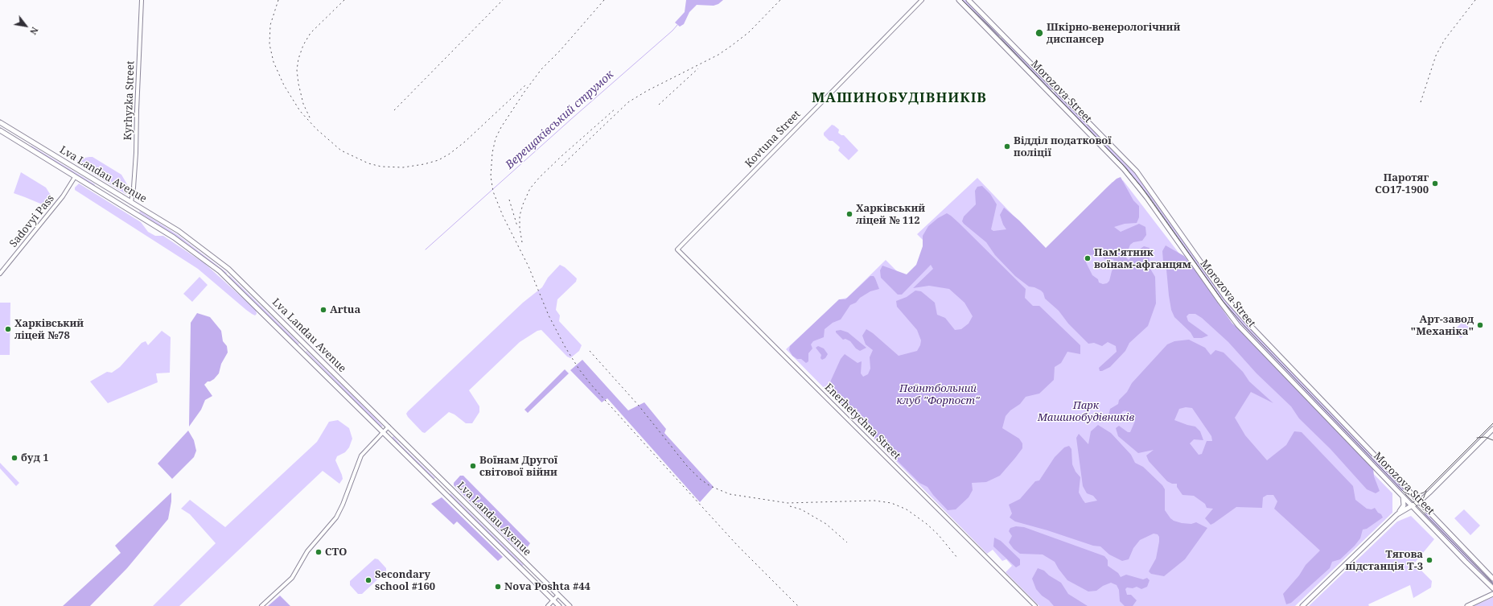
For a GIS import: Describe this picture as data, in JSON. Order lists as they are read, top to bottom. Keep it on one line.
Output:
{"streets":{"main road":["Morozova Street","Lva Landau Avenue"],"street":["Kyrhyzka Street","Kovtuna Street","Sadovyi Pass","Enerhetychna Street"]},"crossings":[["Kyrhyzka Street","Lva Landau Avenue"],["Kovtuna Street","Enerhetychna Street"],["Lva Landau Avenue","Sadovyi Pass"]],"districts":["МАШИНОБУДІВНИКІВ"],"water":["Верещаківський струмок"],"parks":["Пейнтбольний клуб \"Форпост\"","Парк Машинобудівників"],"places":["Шкірно-венерологічний диспансер","Відділ податкової поліції","Паротяг СО17-1900","Харківський ліцей № 112","Пам'ятник воїнам-афганцям","Artua","Арт-завод \"Механіка\"","Харківський ліцей №78","буд 1","Воїнам Другої світової війни","СТО","Тягова підстанція Т-3","Secondary school #160","Nova Poshta #44"],"north":"bottom right"}
